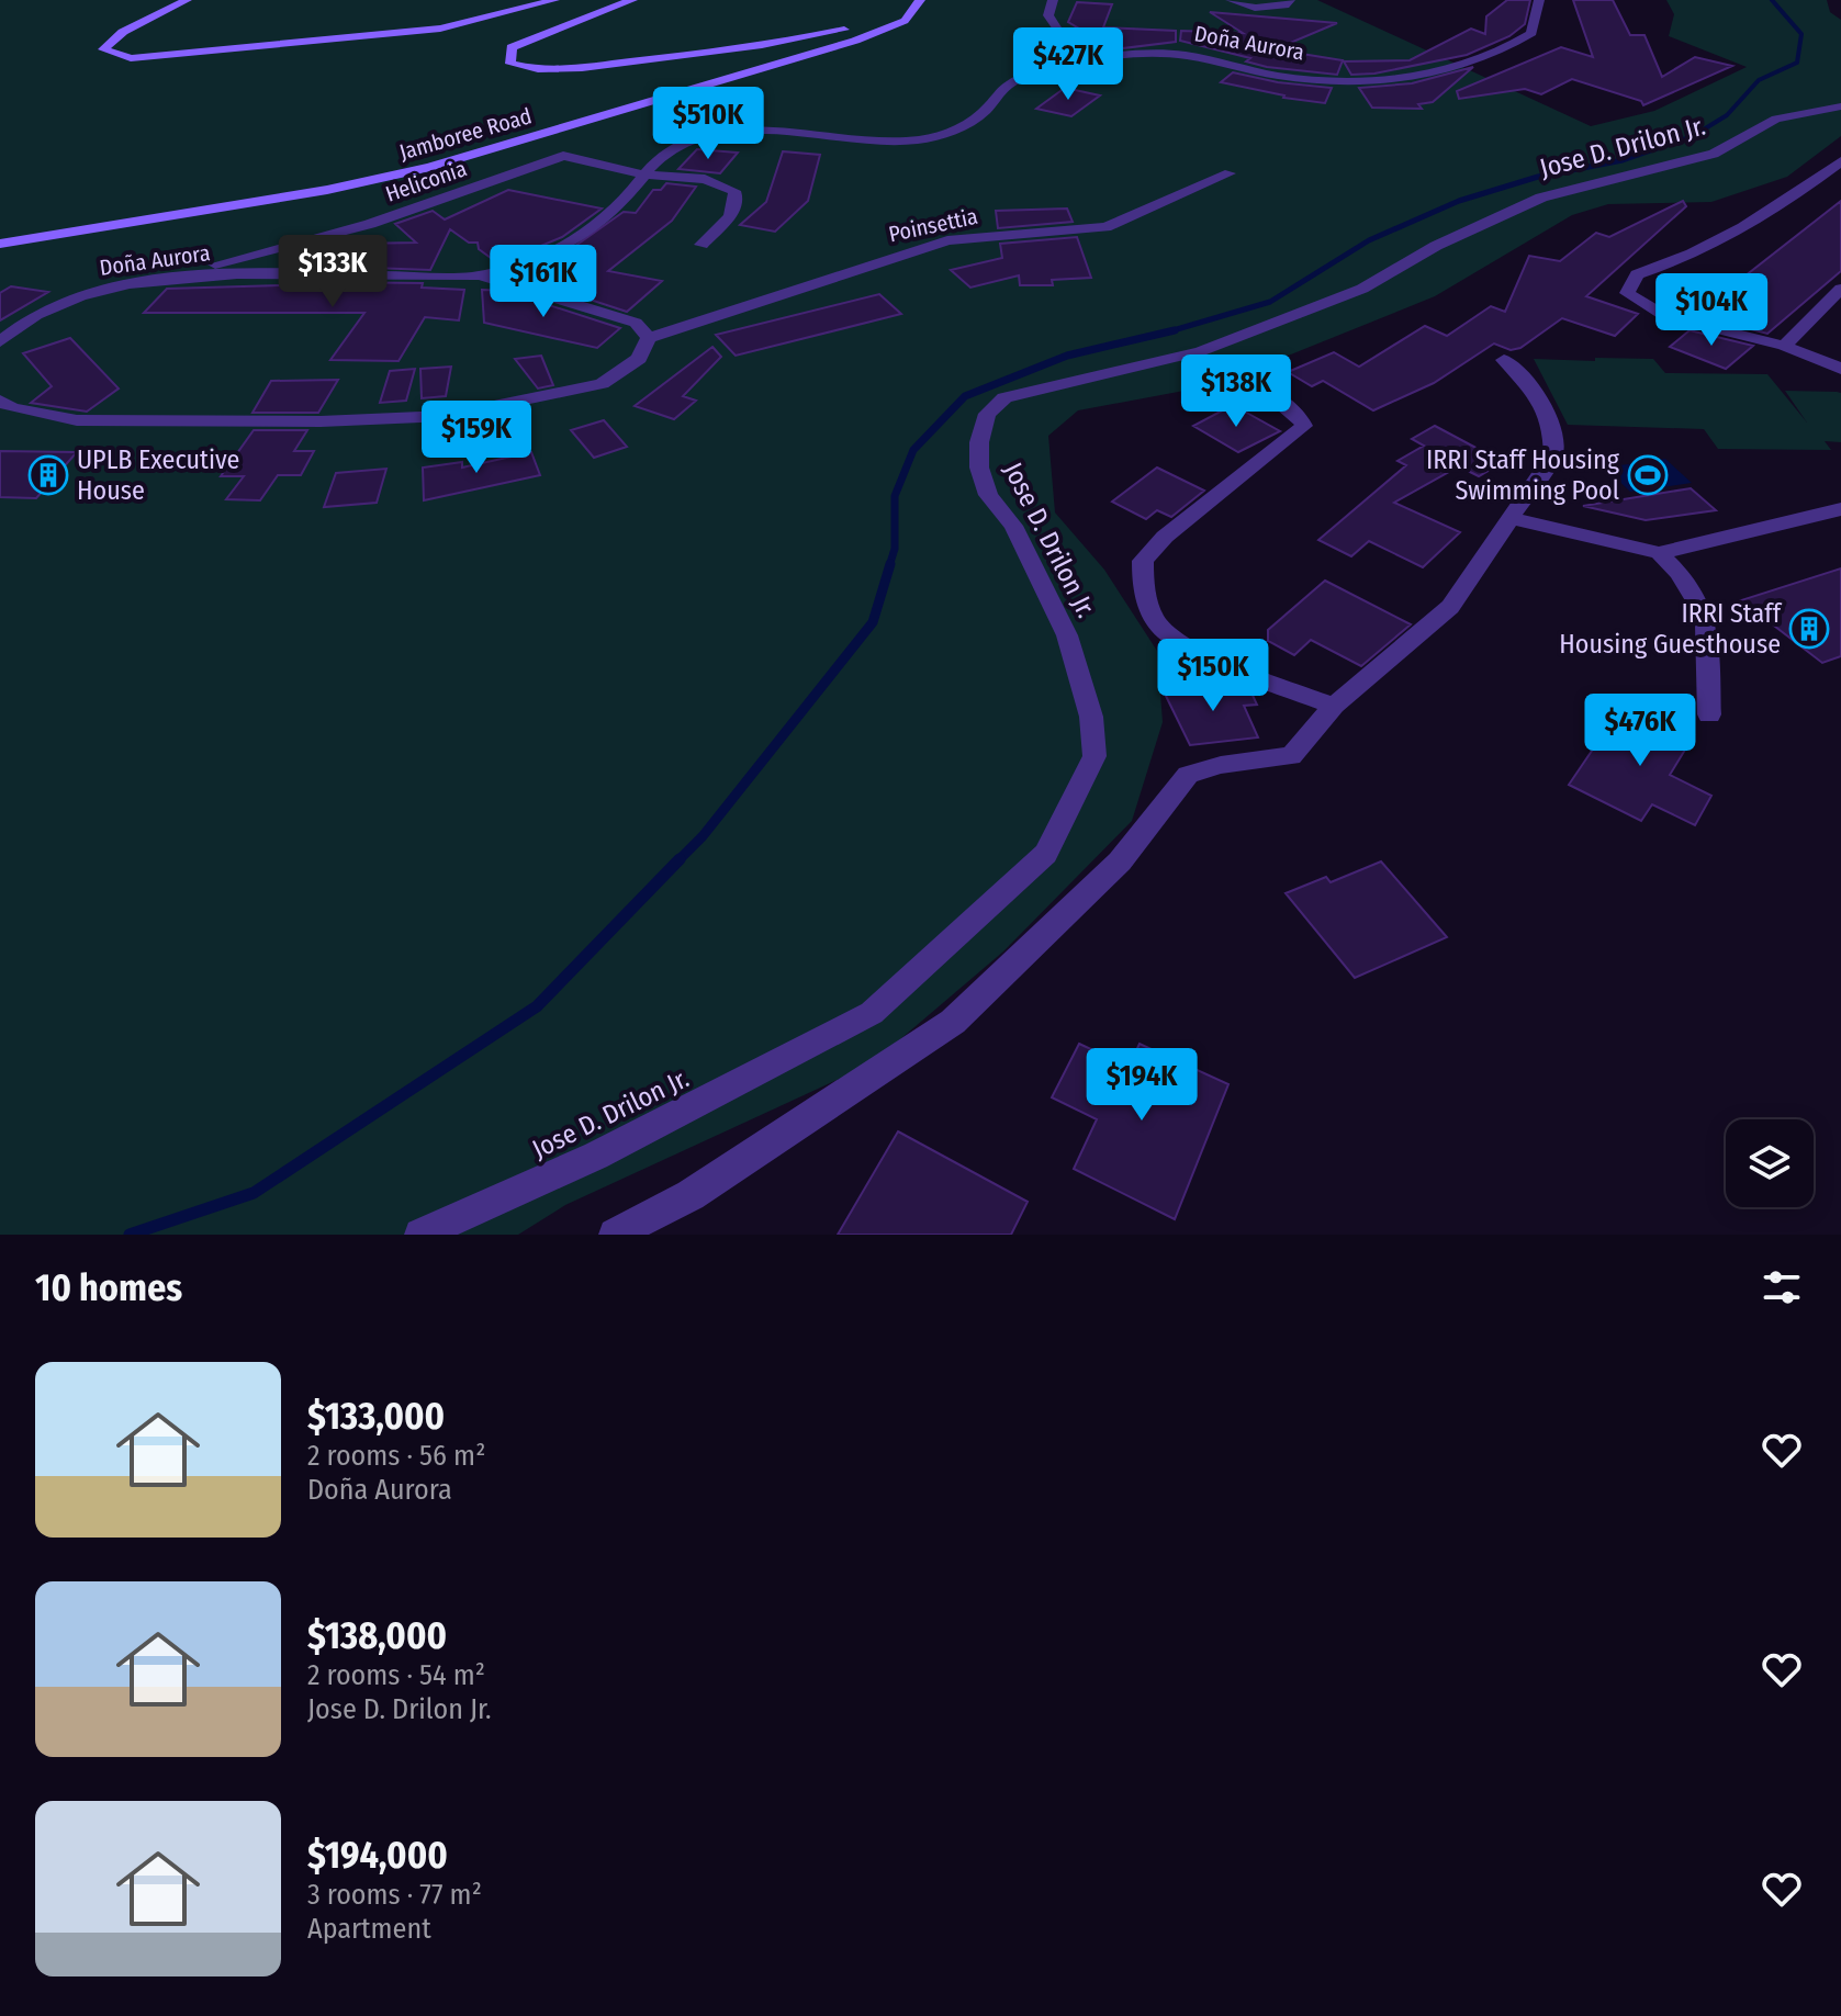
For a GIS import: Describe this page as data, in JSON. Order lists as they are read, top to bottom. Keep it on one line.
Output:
{"streets":{"street":["Doña Aurora","Jamboree Road","Jose D. Drilon Jr.","Heliconia","Poinsettia"]},"crossings":[["Doña Aurora","Heliconia"]],"places":{"building":["UPLB Executive House","IRRI Staff Housing Guesthouse"],"sports":["IRRI Staff Housing Swimming Pool"]},"page":{"price":["$427K","$510K","$133K","$161K","$104K","$138K","$159K","$150K","$476K","$194K"],"heading":"10 homes","list":[{"name":"$133,000","note":"2 rooms · 56 m² · Doña Aurora"},{"name":"$138,000","note":"2 rooms · 54 m² · Jose D. Drilon Jr."},{"name":"$194,000","note":"3 rooms · 77 m² · Apartment"}]}}
